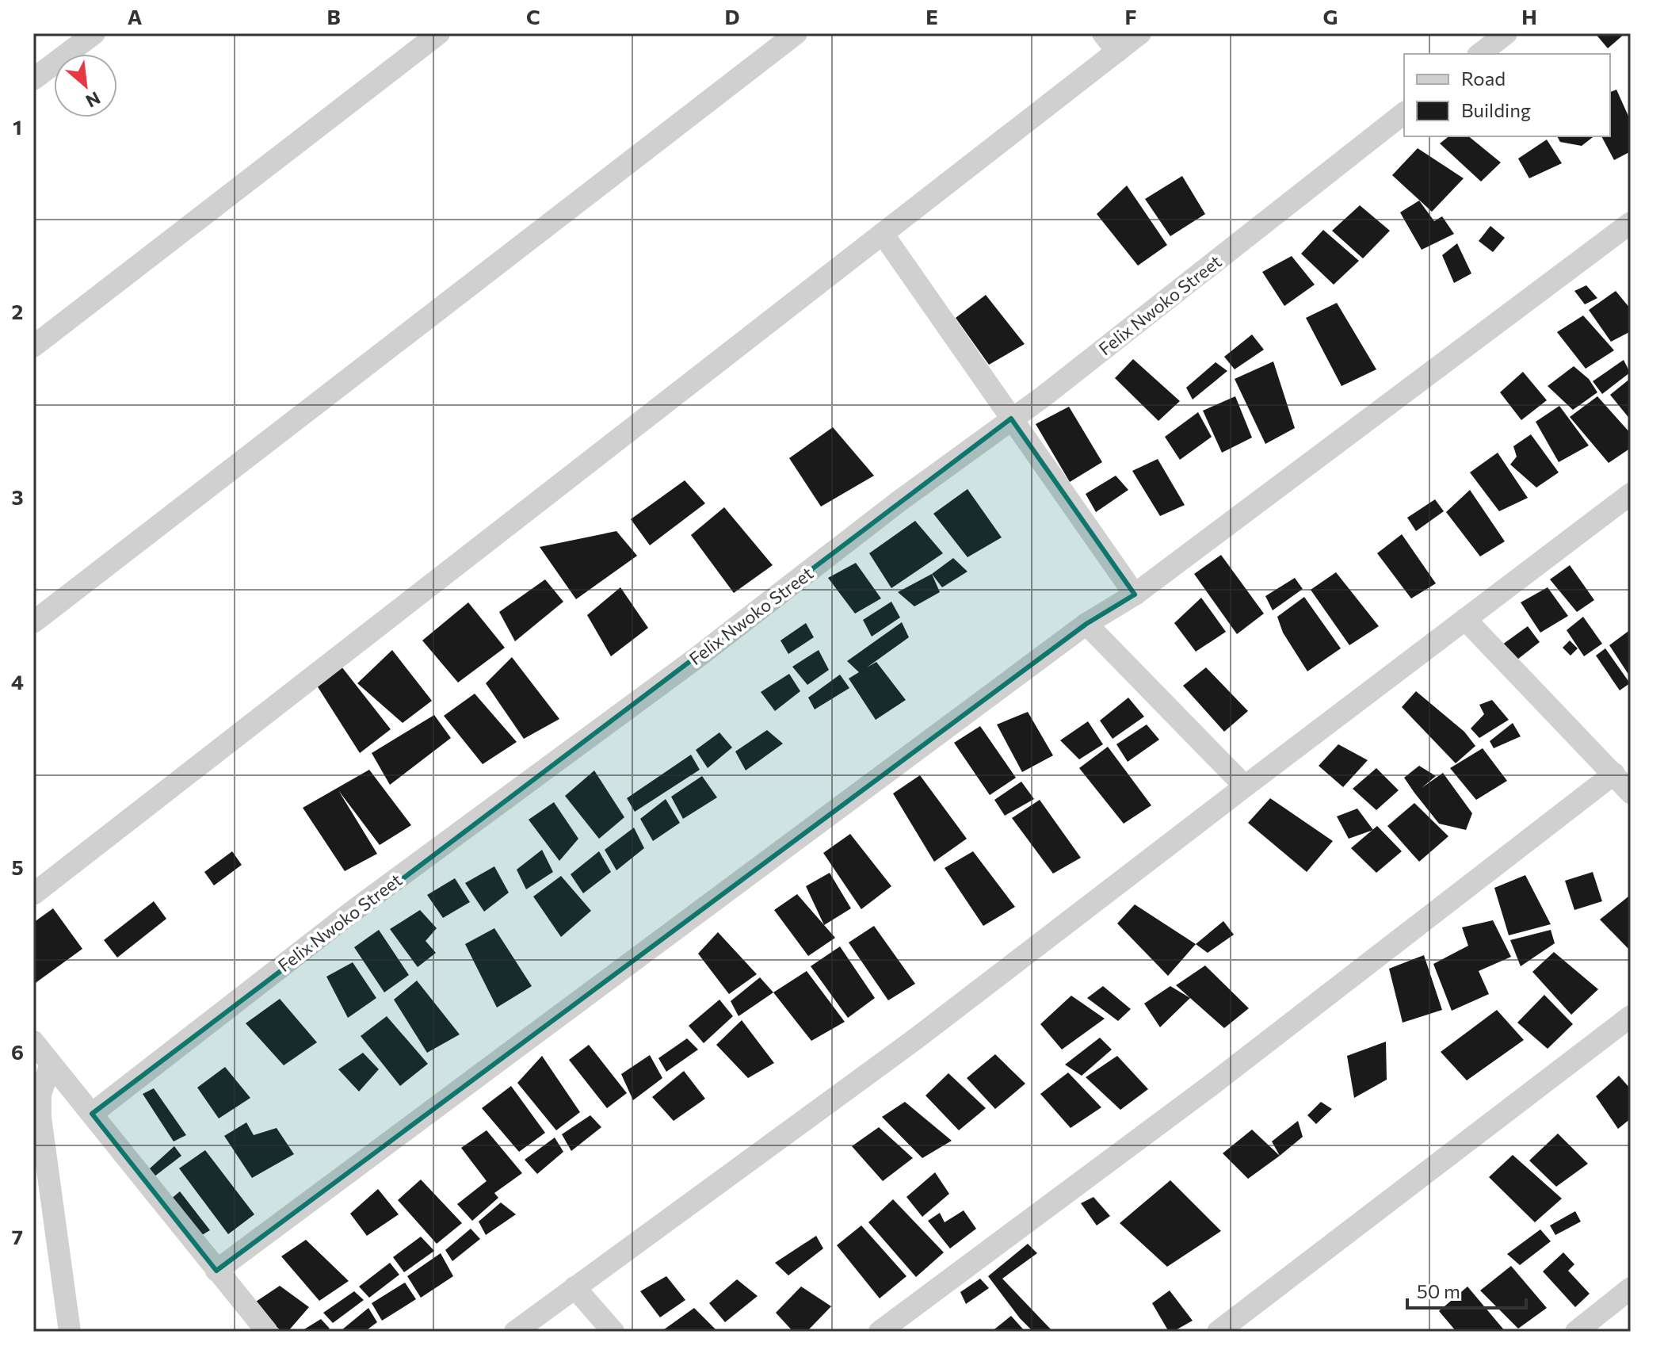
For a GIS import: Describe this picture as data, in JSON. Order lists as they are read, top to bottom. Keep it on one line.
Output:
{"streets":{"street":["Felix Nwoko Street"]},"legend":["Road","Building"],"scale_bar":"50 m","north":"bottom right","grid":{"columns":["A","B","C","D","E","F","G","H"],"rows":["1","2","3","4","5","6","7"]}}
